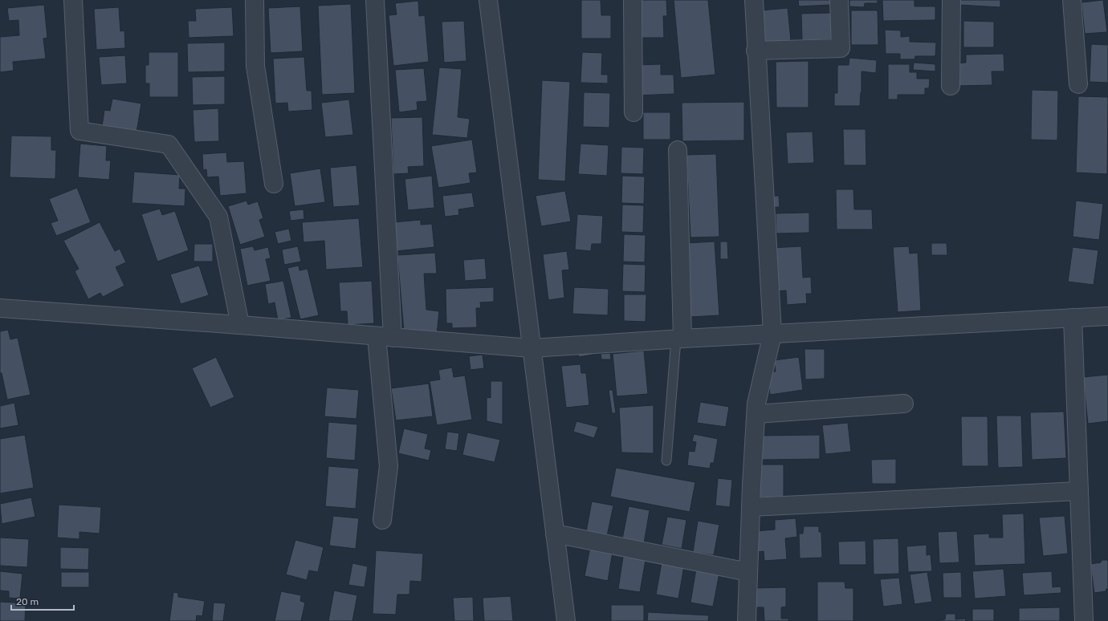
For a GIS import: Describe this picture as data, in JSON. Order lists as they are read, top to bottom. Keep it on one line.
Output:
{"scale_bar":"20 m"}
